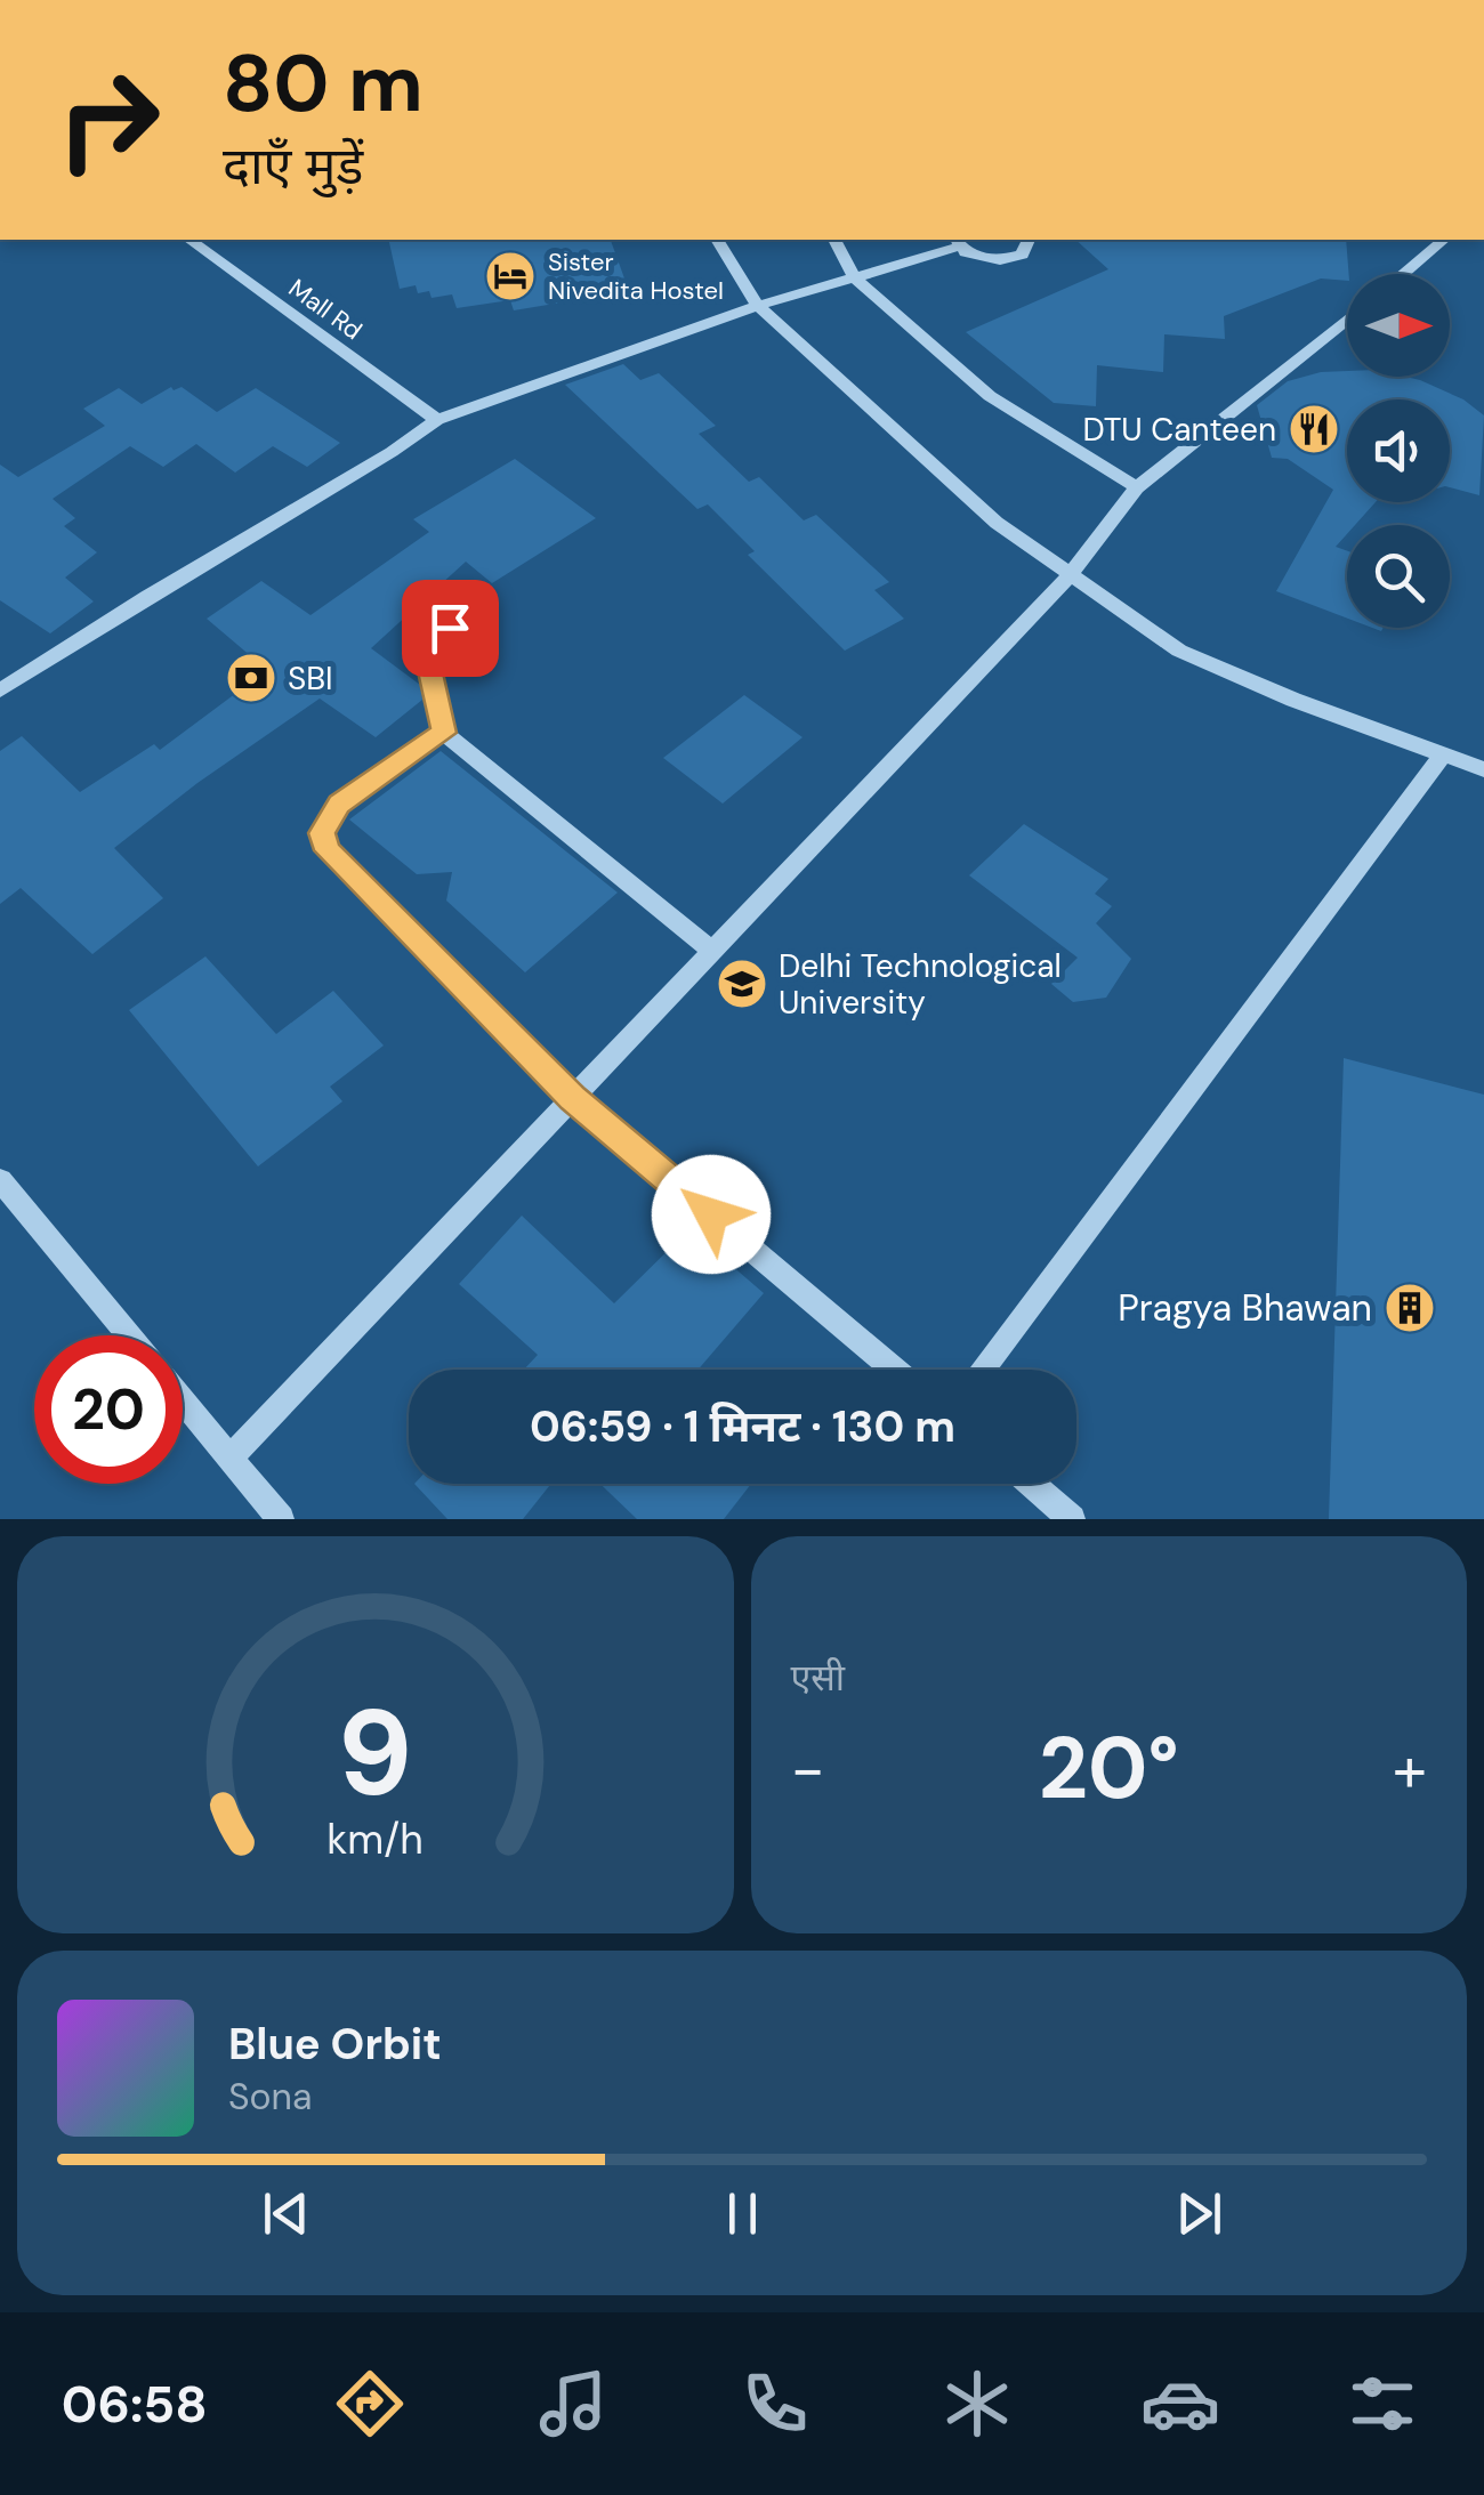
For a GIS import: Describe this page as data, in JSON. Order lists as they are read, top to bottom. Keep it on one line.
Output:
{"streets":{"lane":["Mall Rd"]},"places":{"hotel":["Sister Nivedita Hostel"],"restaurant":["DTU Canteen"],"bank":["SBI"],"school or university":["Delhi Technological University"],"building":["Pragya Bhawan"]},"north":"right","page":{"turn":["80 m","दाएँ मुड़ें"],"limit":"20","trip":"06:59 · 1 मिनट · 130 m","tile":"एसी","heat":["−","20°","+"],"song":["Blue Orbit","Sona"],"tabs":"06:58","gauge":["9","km/h"]}}
